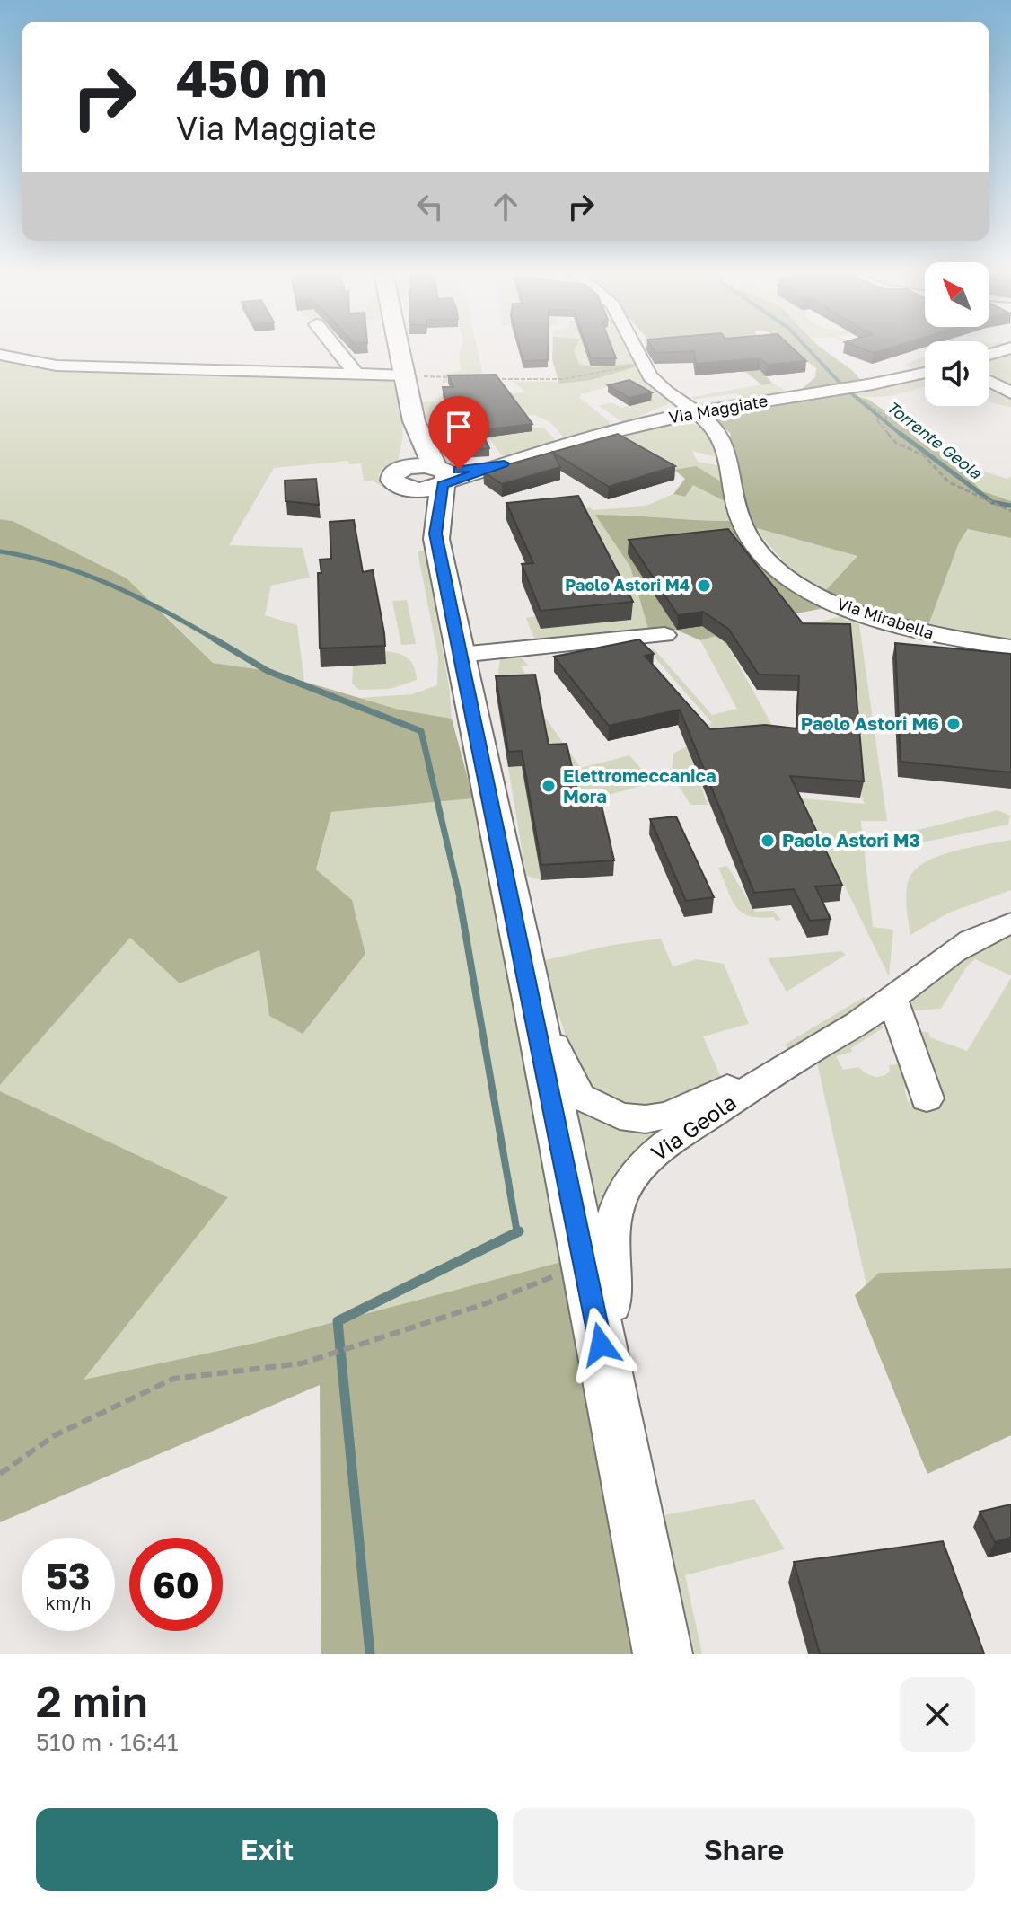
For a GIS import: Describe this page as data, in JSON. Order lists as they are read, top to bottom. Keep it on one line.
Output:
{"streets":{"street":["Via Maggiate","Via Mirabella","Via Geola"]},"crossings":[["Via Maggiate","Via Mirabella"]],"water":["Torrente Geola"],"places":["Paolo Astori M4","Paolo Astori M6","Elettromeccanica Mora","Paolo Astori M3"],"north":"top left","page":{"turn":["450 m","Via Maggiate"],"speed":"53 km/h","limit":"60","heading":["2 min","510 m · 16:41"],"buttons":["Exit","Share"]}}
